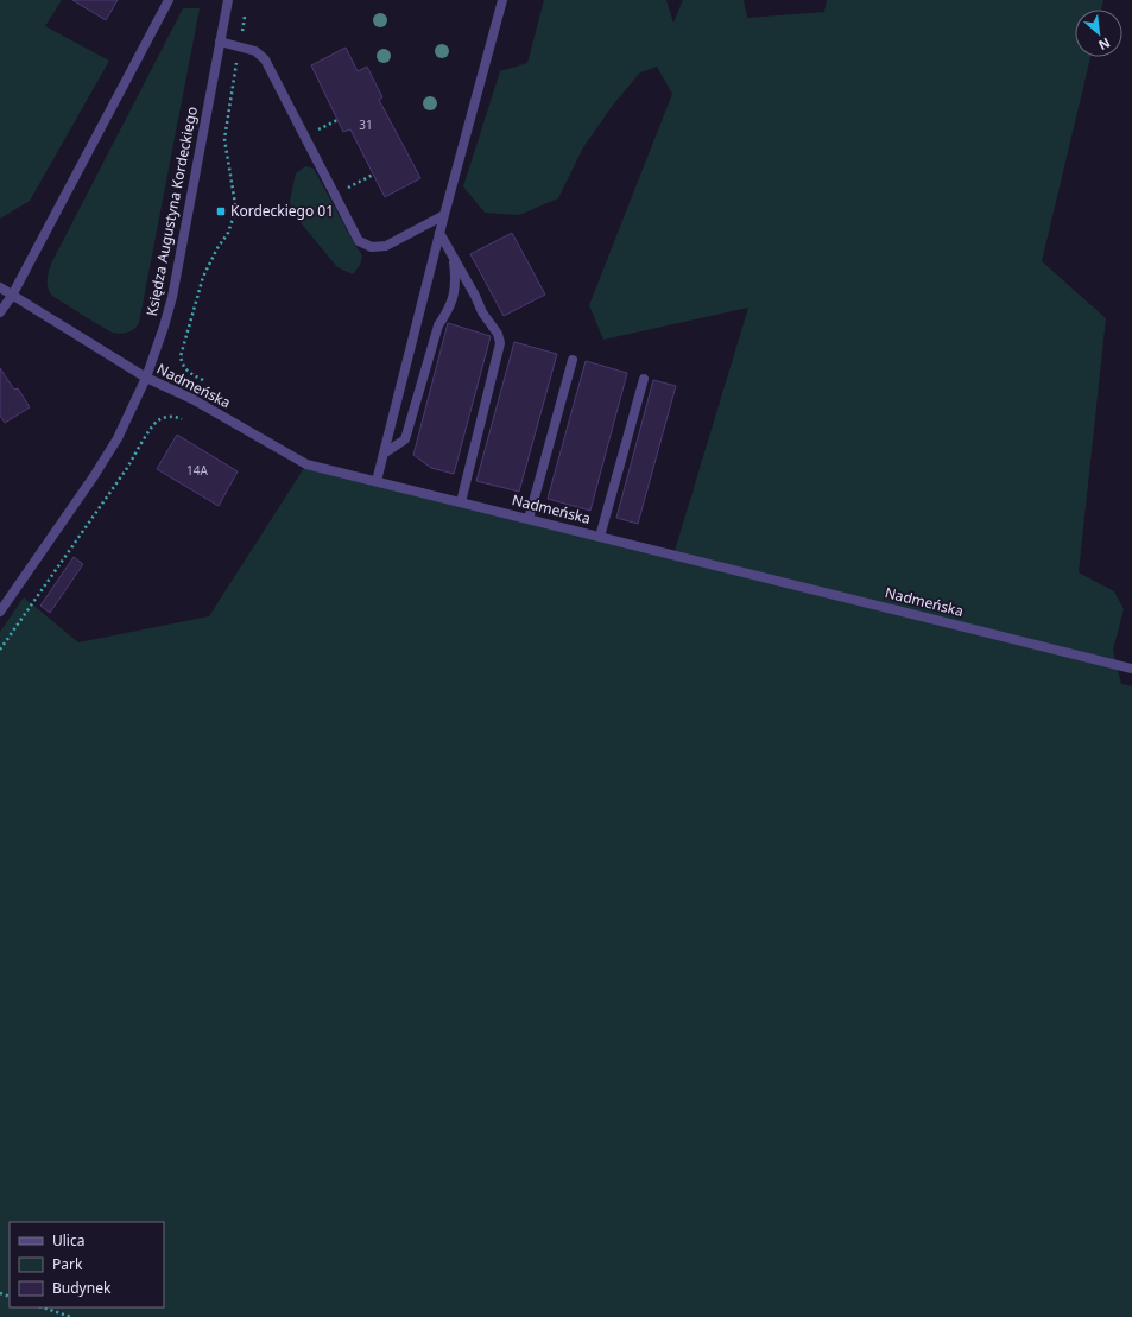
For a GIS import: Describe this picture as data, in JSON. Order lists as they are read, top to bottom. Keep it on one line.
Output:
{"streets":{"street":["Księdza Augustyna Kordeckiego","Nadmeńska"]},"crossings":[["Księdza Augustyna Kordeckiego","Nadmeńska"]],"places":{"transit":["Kordeckiego 01"]},"house_numbers":["31","14A"],"legend":["Ulica","Park","Budynek"],"north":"bottom right"}
